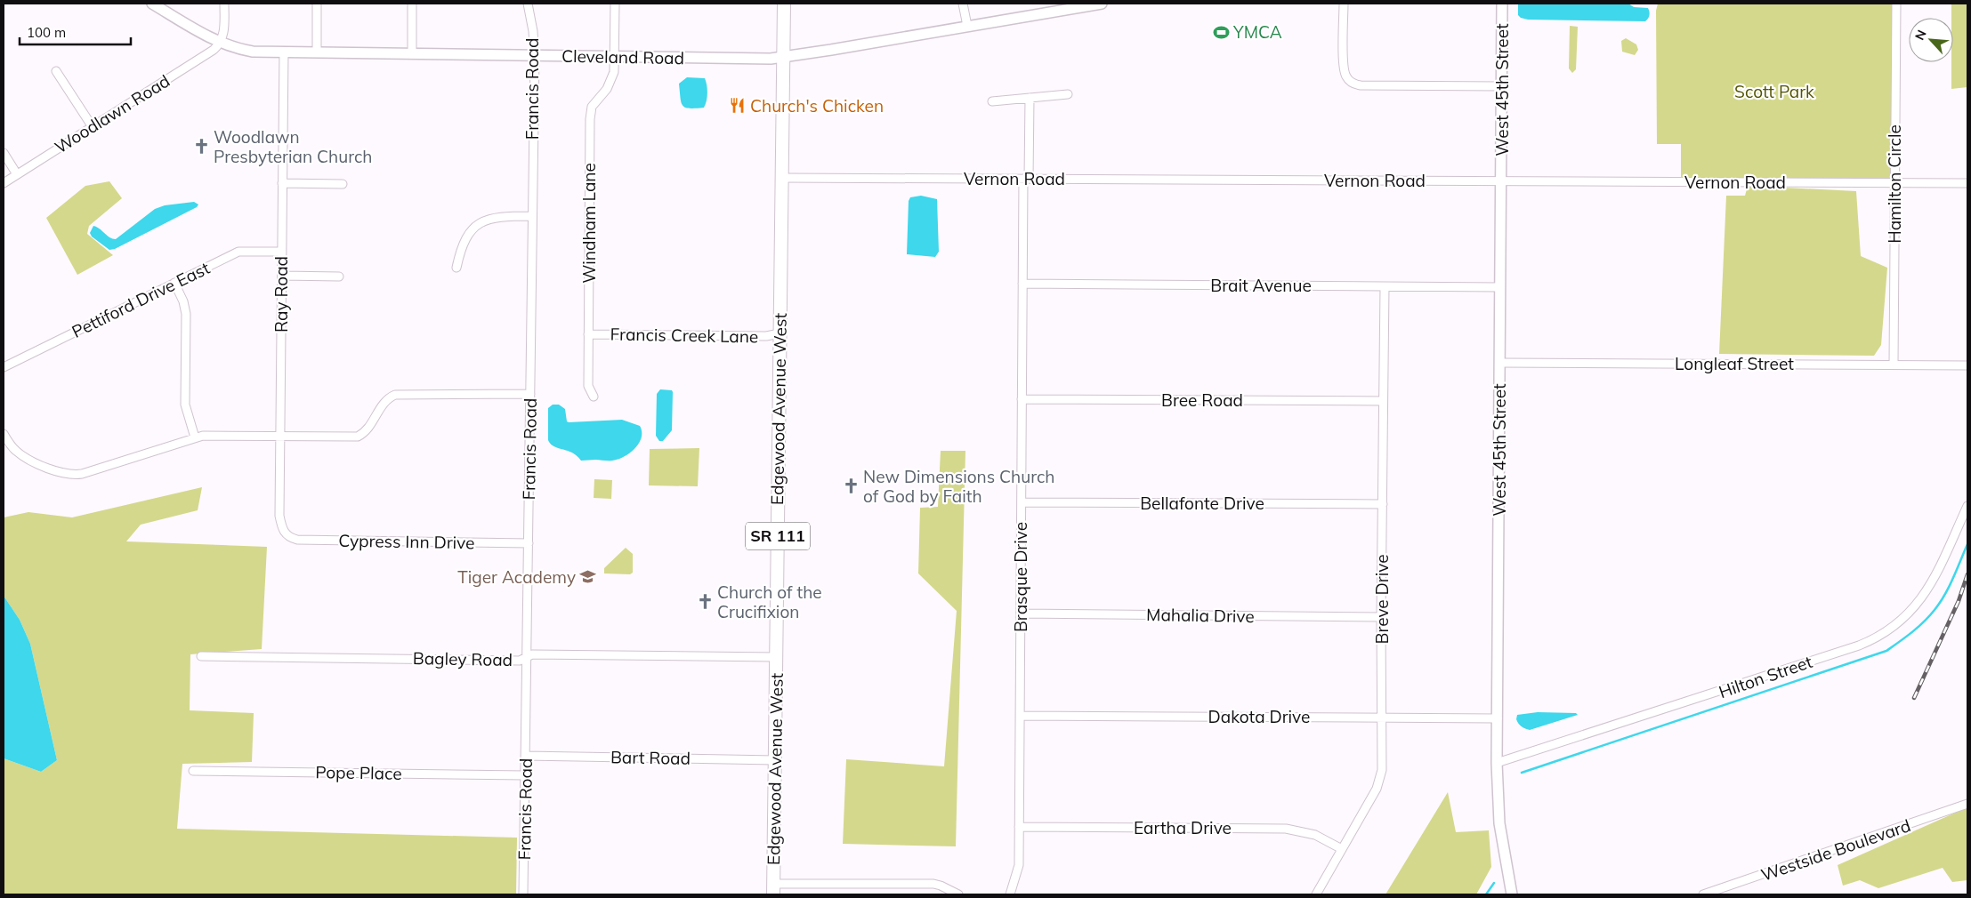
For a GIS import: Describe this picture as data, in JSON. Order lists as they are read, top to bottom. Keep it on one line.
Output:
{"streets":{"main road":["Edgewood Avenue West","SR 111"],"street":["Cleveland Road","Francis Road","West 45th Street","Woodlawn Road","Vernon Road","Hamilton Circle","Windham Lane","Brait Avenue","Ray Road","Pettiford Drive East","Francis Creek Lane","Longleaf Street","Bree Road","Bellafonte Drive","Cypress Inn Drive","Brasque Drive","Breve Drive","Mahalia Drive","Bagley Road","Hilton Street","Dakota Drive","Bart Road","Pope Place","Eartha Drive","Westside Boulevard"]},"crossings":[["Cleveland Road","Francis Road"],["Cleveland Road","Woodlawn Road"],["Cleveland Road","Windham Lane"],["Cleveland Road","Ray Road"],["Cleveland Road","Edgewood Avenue West"],["Francis Road","Cypress Inn Drive"],["Francis Road","Bagley Road"],["Francis Road","Bart Road"],["Francis Road","Pope Place"],["West 45th Street","Vernon Road"],["West 45th Street","Brait Avenue"],["West 45th Street","Longleaf Street"],["West 45th Street","Hilton Street"],["West 45th Street","Dakota Drive"],["Vernon Road","Hamilton Circle"],["Vernon Road","Edgewood Avenue West"],["Vernon Road","Brasque Drive"],["Hamilton Circle","Longleaf Street"],["Windham Lane","Francis Creek Lane"],["Brait Avenue","Brasque Drive"],["Brait Avenue","Breve Drive"],["Ray Road","Pettiford Drive East"],["Ray Road","Cypress Inn Drive"],["Francis Creek Lane","Edgewood Avenue West"],["Bree Road","Brasque Drive"],["Bree Road","Breve Drive"],["Edgewood Avenue West","Bagley Road"],["Edgewood Avenue West","Bart Road"],["Bellafonte Drive","Brasque Drive"],["Bellafonte Drive","Breve Drive"],["Brasque Drive","Mahalia Drive"],["Brasque Drive","Dakota Drive"],["Brasque Drive","Eartha Drive"],["Breve Drive","Mahalia Drive"],["Breve Drive","Dakota Drive"],["Breve Drive","Eartha Drive"]],"parks":["Scott Park"],"places":{"sports":["YMCA"],"restaurant":["Church's Chicken"],"church":["Woodlawn Presbyterian Church","New Dimensions Church of God by Faith","Church of the Crucifixion"],"school or university":["Tiger Academy"]},"scale_bar":"100 m","north":"top left"}
